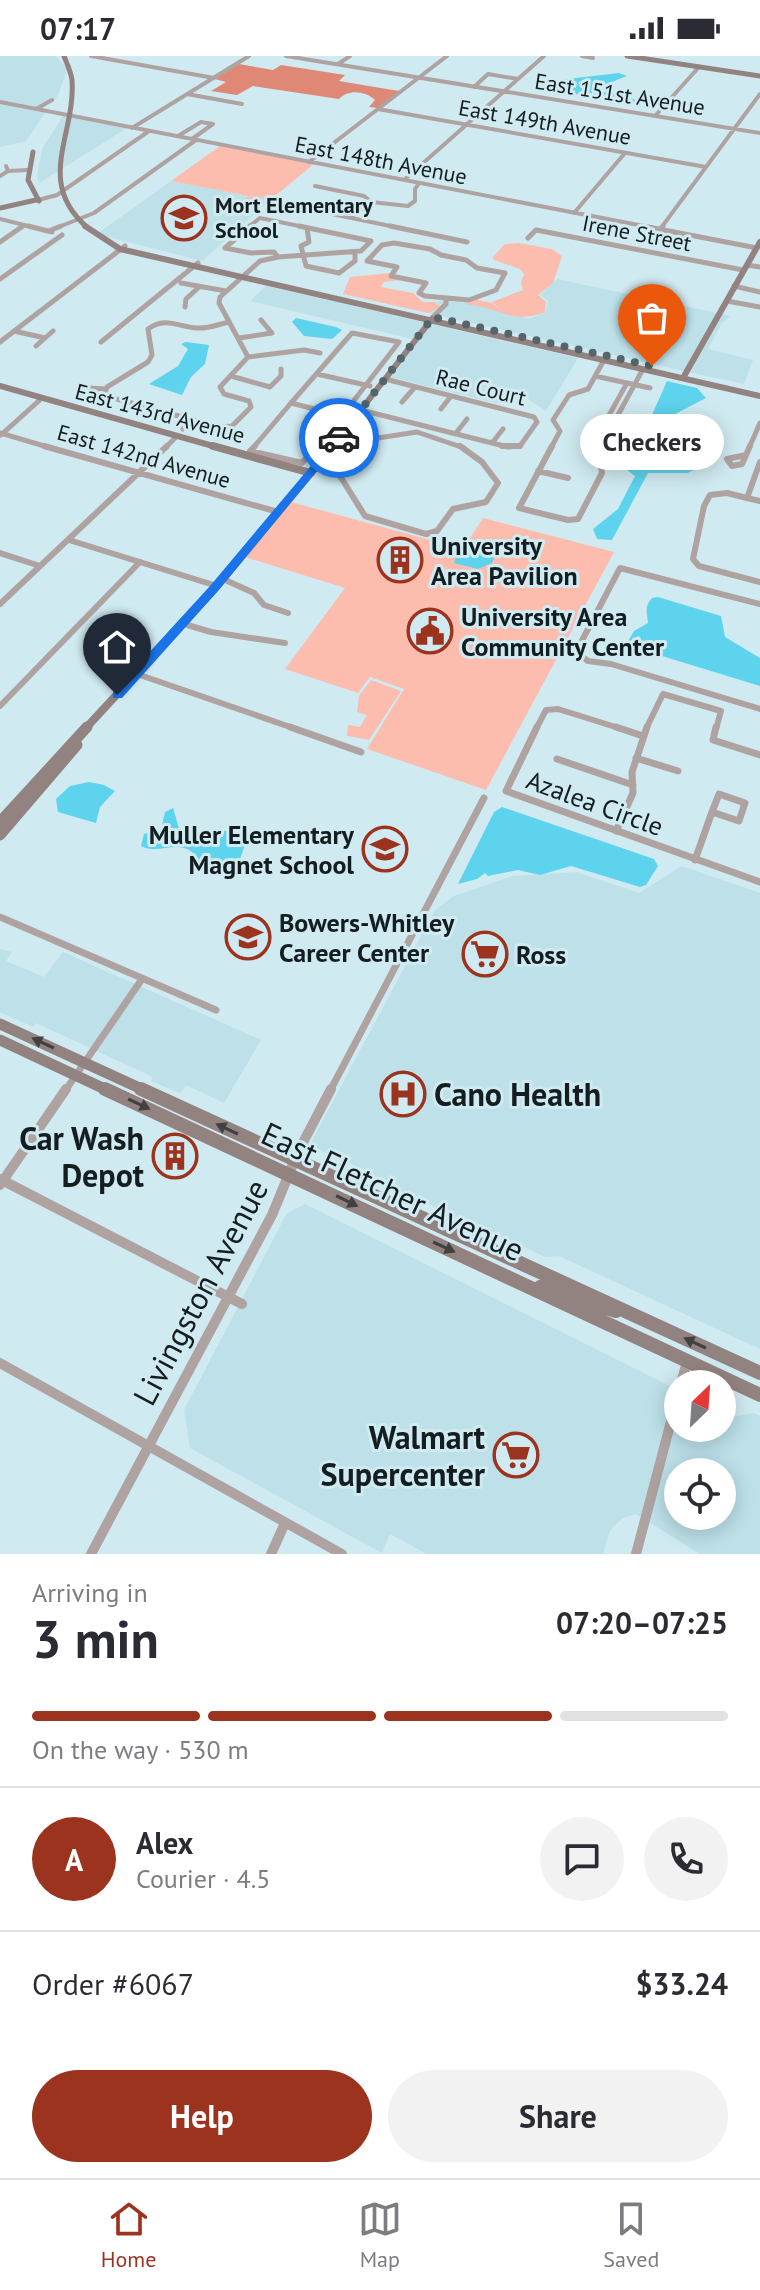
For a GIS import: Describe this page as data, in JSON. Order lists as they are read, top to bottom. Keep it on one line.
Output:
{"streets":{"main road":["East 143rd Avenue","East Fletcher Avenue"],"street":["East 151st Avenue","East 149th Avenue","East 148th Avenue","Irene Street","Rae Court","East 142nd Avenue","Azalea Circle","Livingston Avenue"]},"crossings":[["East Fletcher Avenue","Livingston Avenue"]],"places":{"school or university":["Mort Elementary School","Muller Elementary Magnet School","Bowers-Whitley Career Center"],"other":["Checkers"],"building":["University Area Pavilion","Car Wash Depot"],"public building":["University Area Community Center"],"supermarket":["Ross","Walmart Supercenter"],"hospital":["Cano Health"]},"north":"top right","page":{"status":"07:17","bubble":"Checkers","heading":["3 min","Arriving in","07:20–07:25"],"panel":["Alex","Courier · 4.5","Order #6067","$33.24"],"bar":"On the way · 530 m","round":"A","buttons":["Help","Share"],"tabs":["Home","Map","Saved"]}}
